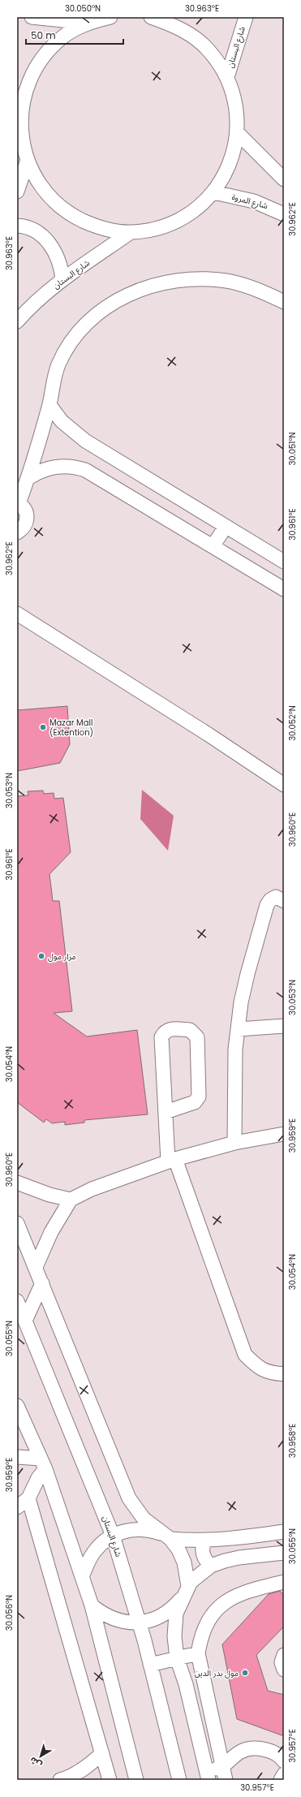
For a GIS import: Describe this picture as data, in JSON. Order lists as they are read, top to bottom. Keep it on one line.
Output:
{"streets":{"street":["شارع البستان","شارع المروة"]},"places":["Mazar Mall (Extention)","مزار مول","مول بدر الدين"],"scale_bar":"50 m","north":"bottom left","coordinates":["30.050°N","30.963°E","30.962°E","30.051°N","30.961°E","30.052°N","30.053°N","30.960°E","30.054°N","30.959°E","30.055°N","30.958°E","30.056°N","30.957°E"]}
